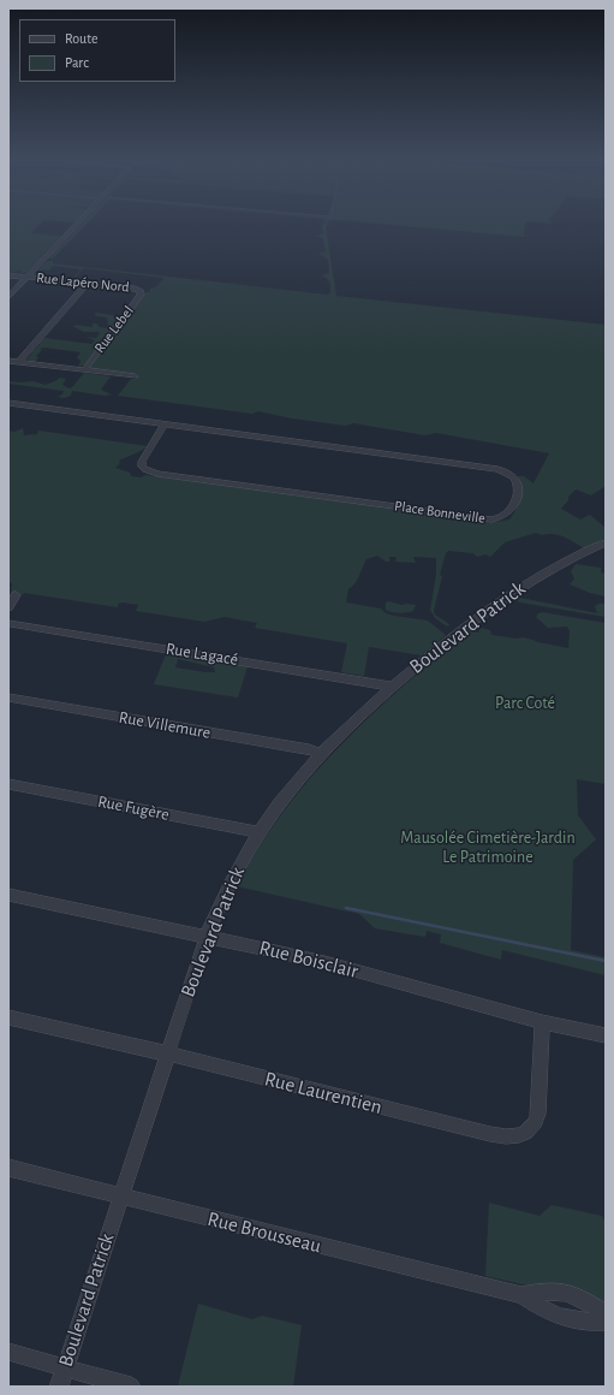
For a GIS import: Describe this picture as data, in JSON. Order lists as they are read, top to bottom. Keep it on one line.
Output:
{"streets":{"street":["Rue Lapéro Nord","Rue Lebel","Place Bonneville","Boulevard Patrick","Rue Lagacé","Rue Villemure","Rue Fugère","Rue Boisclair","Rue Laurentien","Rue Brousseau"]},"crossings":[["Rue Lapéro Nord","Rue Lebel"],["Boulevard Patrick","Rue Lagacé"],["Boulevard Patrick","Rue Villemure"],["Boulevard Patrick","Rue Fugère"],["Boulevard Patrick","Rue Boisclair"],["Boulevard Patrick","Rue Laurentien"],["Boulevard Patrick","Rue Brousseau"],["Rue Boisclair","Rue Laurentien"]],"parks":["Parc Coté","Mausolée Cimetière-Jardin Le Patrimoine"],"legend":["Route","Parc"]}
